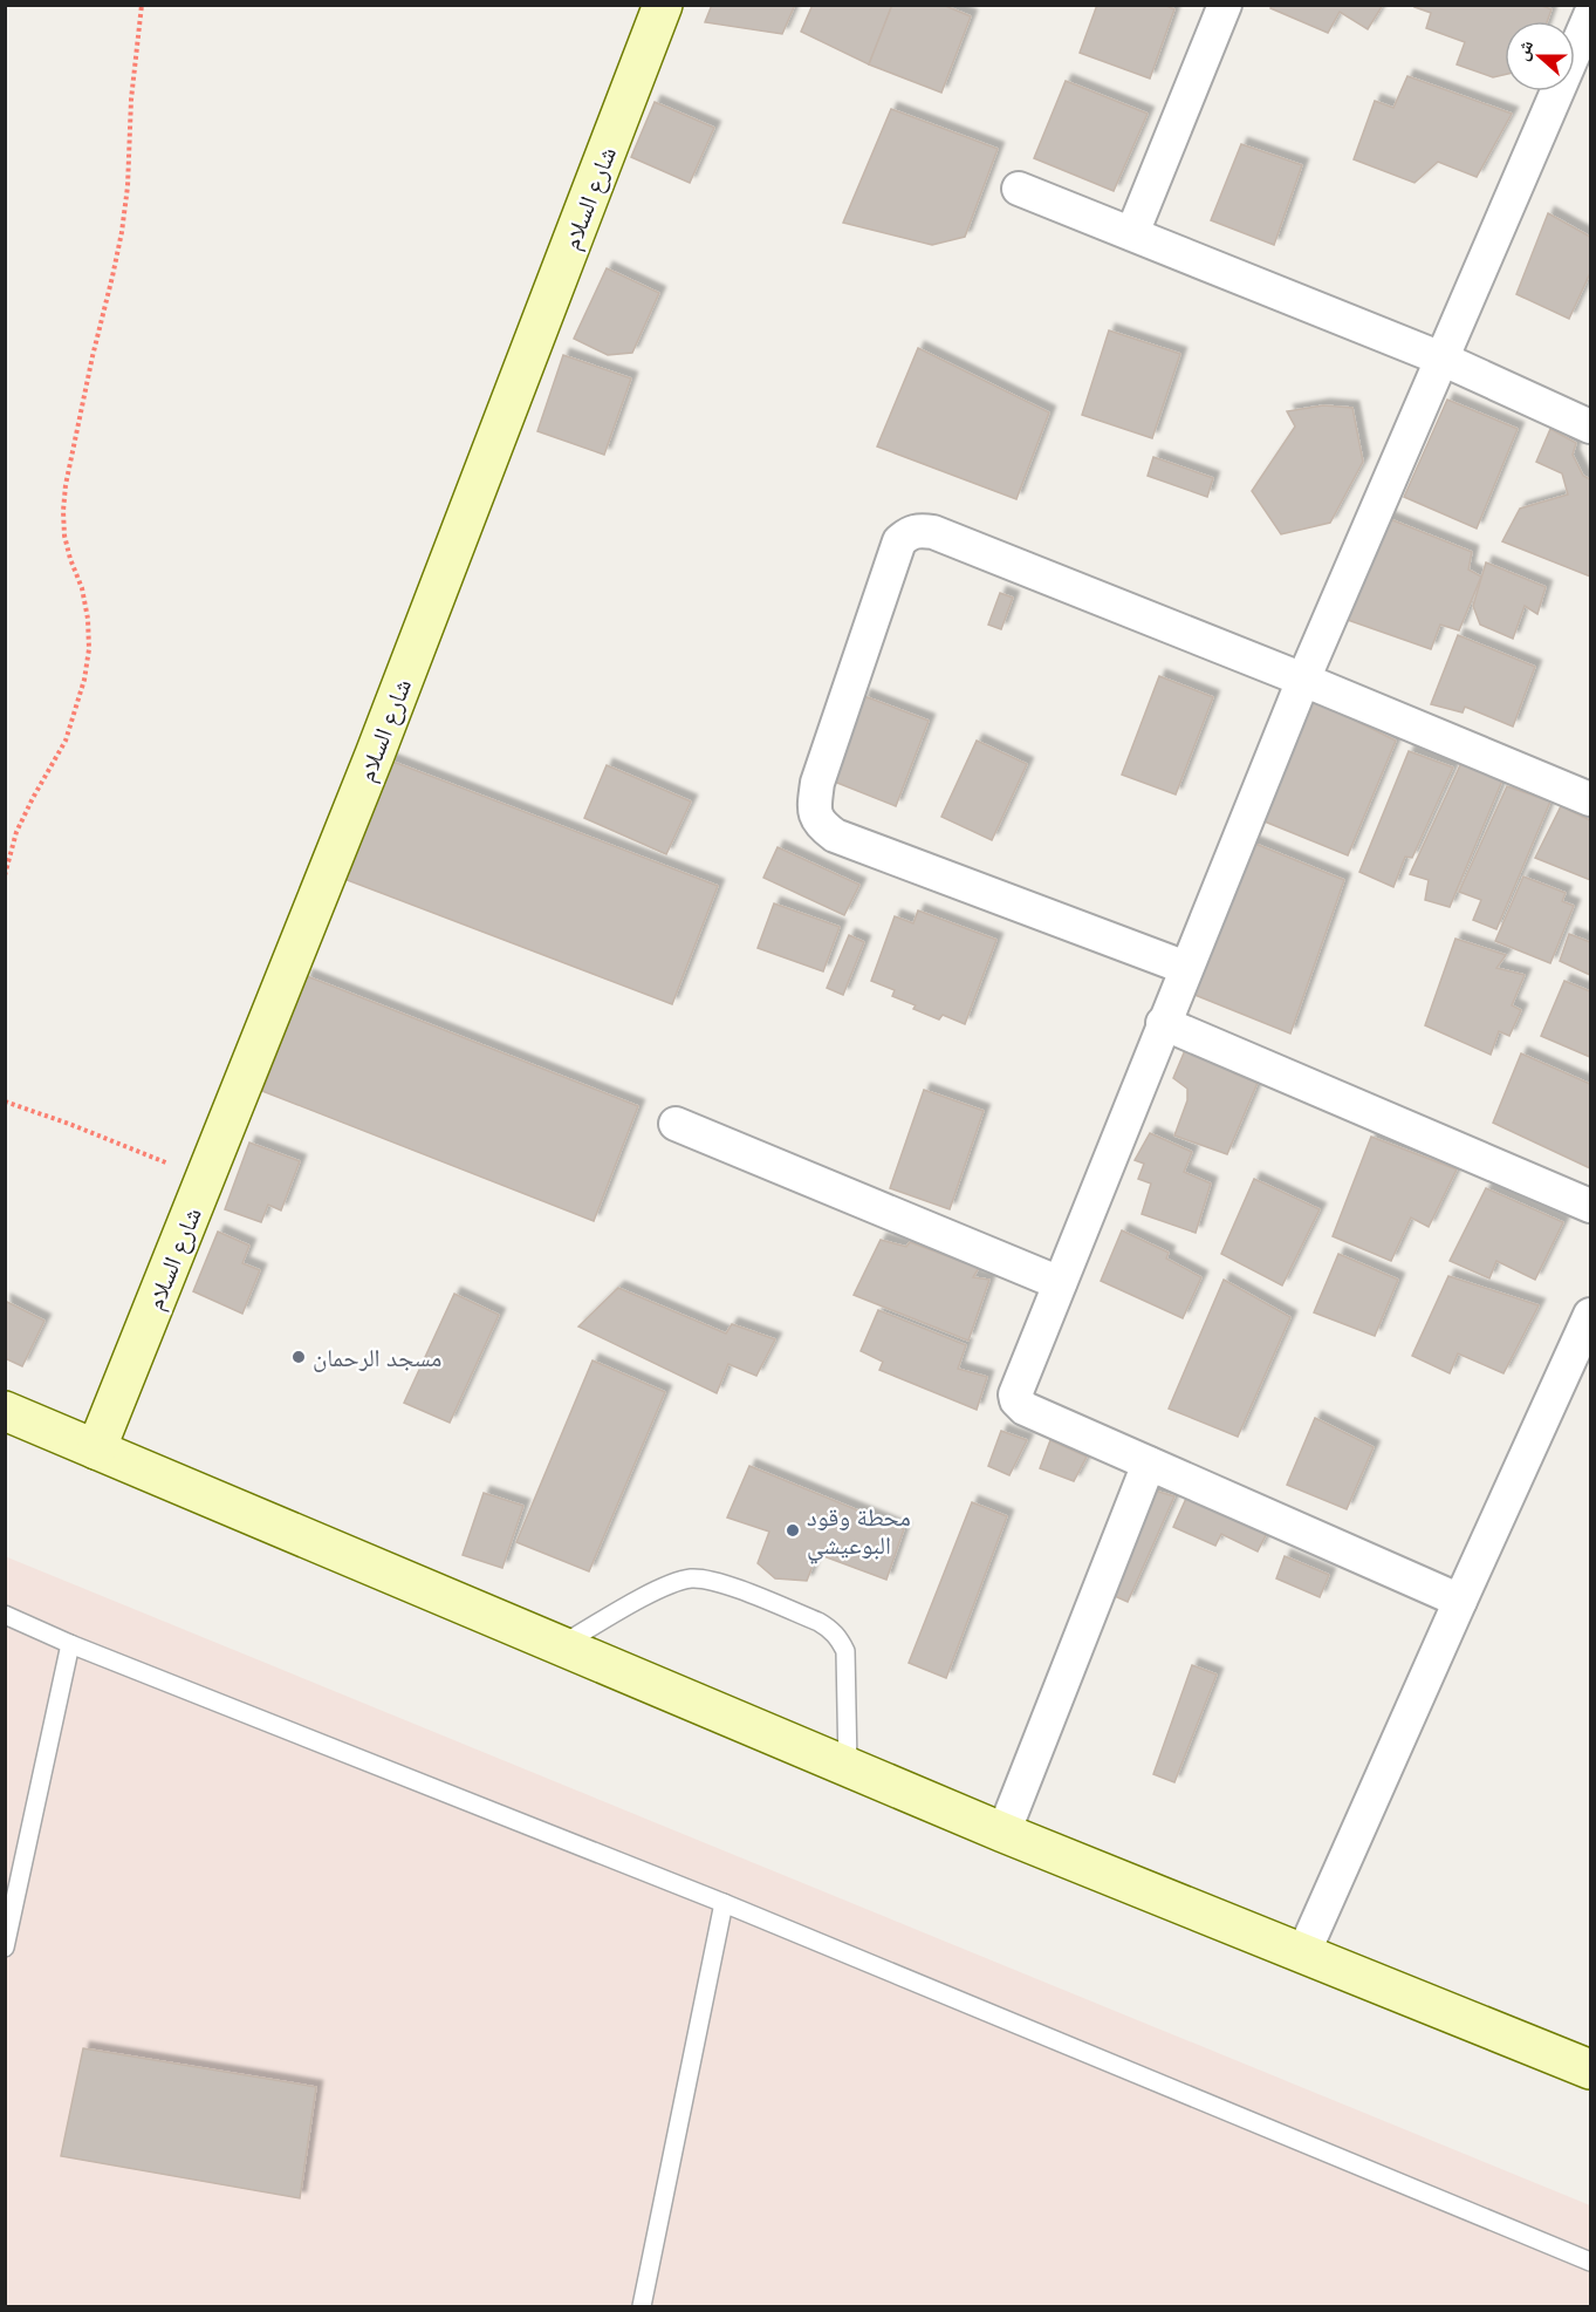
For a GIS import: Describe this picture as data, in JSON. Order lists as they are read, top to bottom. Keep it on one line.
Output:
{"streets":{"main road":["شارع السلام"]},"places":["مسجد الرحمان","محطة وقود البوعيشي"],"north":"left"}
